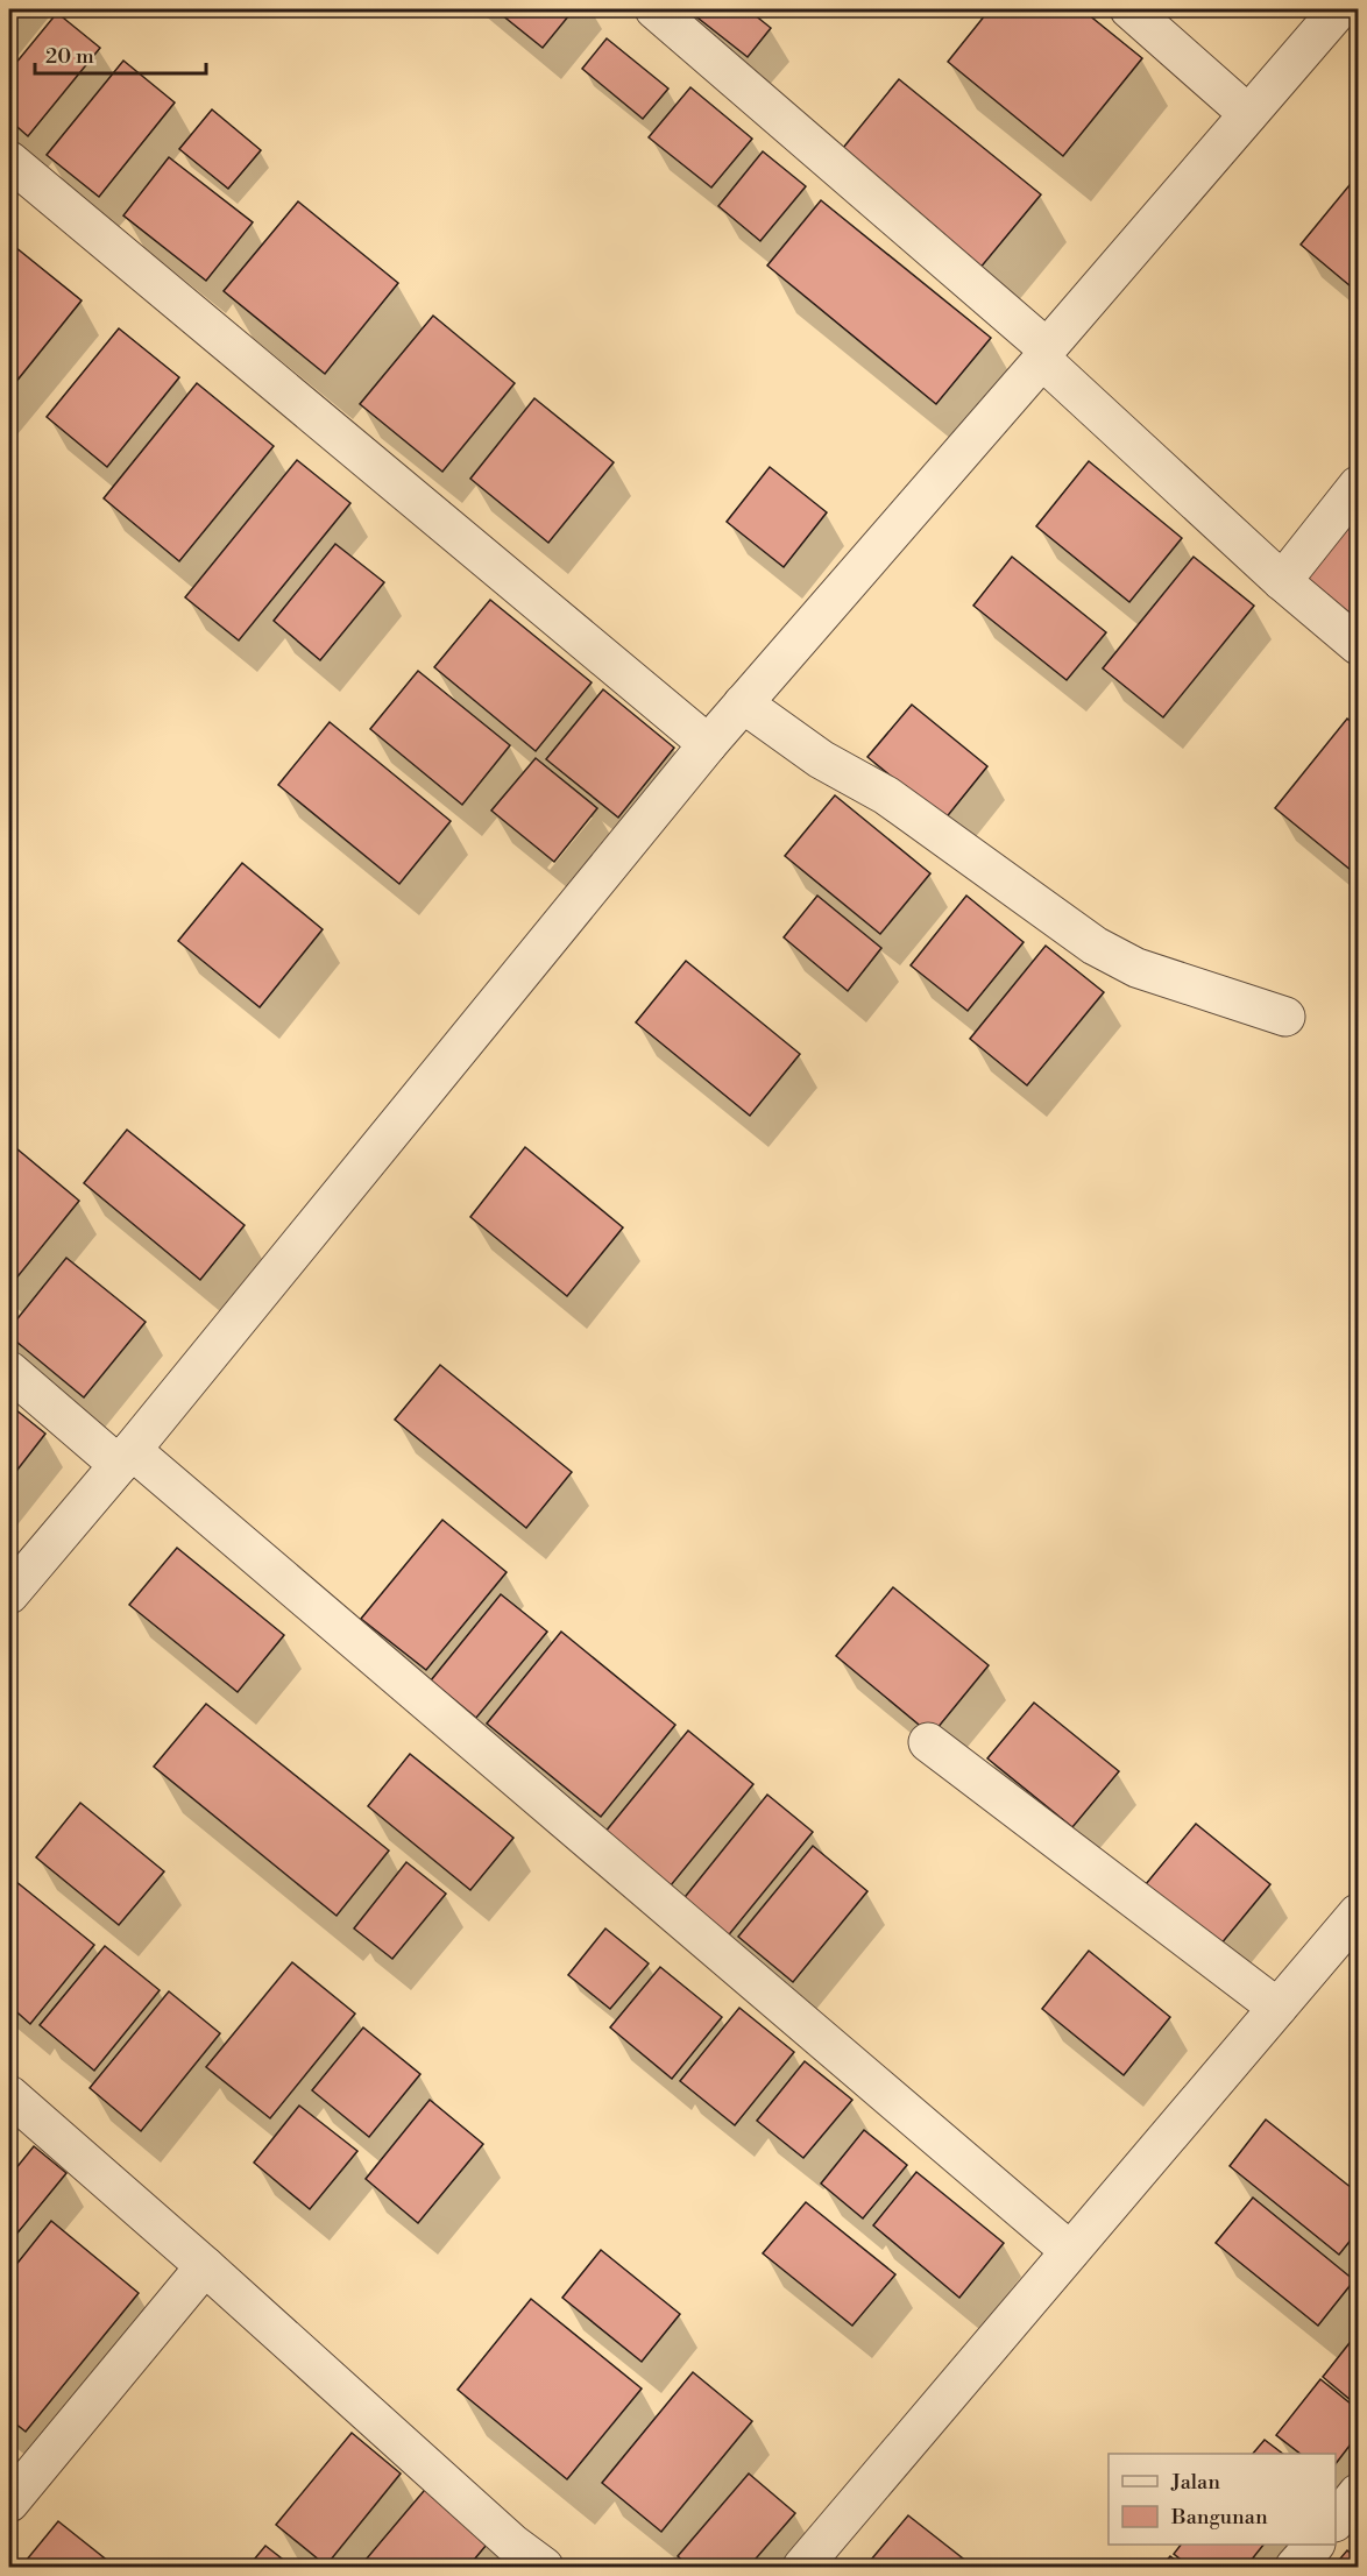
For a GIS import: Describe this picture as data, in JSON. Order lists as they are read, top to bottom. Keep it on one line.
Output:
{"legend":["Jalan","Bangunan"],"scale_bar":"20 m"}
